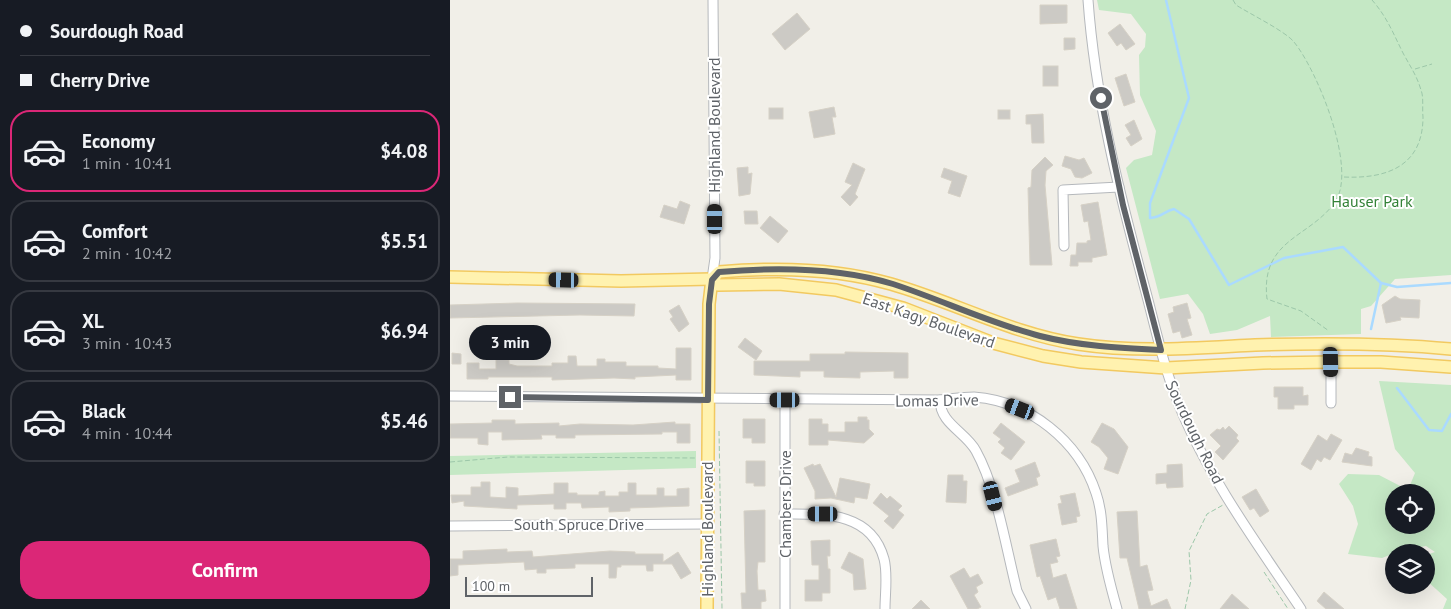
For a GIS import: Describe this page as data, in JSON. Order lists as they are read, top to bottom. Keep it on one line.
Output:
{"streets":{"main road":["Highland Boulevard","East Kagy Boulevard"],"street":["Lomas Drive","Sourdough Road","Chambers Drive","South Spruce Drive"]},"crossings":[["Highland Boulevard","East Kagy Boulevard"],["Highland Boulevard","Lomas Drive"],["Highland Boulevard","South Spruce Drive"],["East Kagy Boulevard","Sourdough Road"],["Lomas Drive","Chambers Drive"]],"parks":["Hauser Park"],"scale_bar":"100 m","page":{"banner":["Sourdough Road","Cherry Drive"],"list":[{"name":"Economy","note":"1 min · 10:41","value":"$4.08"},{"name":"Comfort","note":"2 min · 10:42","value":"$5.51"},{"name":"XL","note":"3 min · 10:43","value":"$6.94"},{"name":"Black","note":"4 min · 10:44","value":"$5.46"}],"bubble":"3 min","buttons":"Confirm","scale":"100 m"}}
